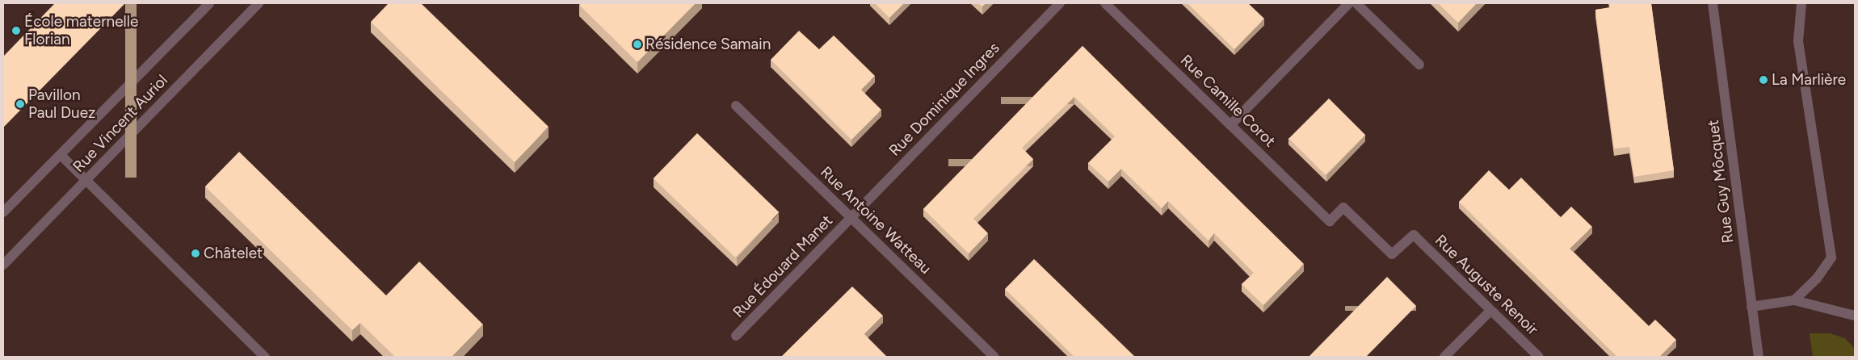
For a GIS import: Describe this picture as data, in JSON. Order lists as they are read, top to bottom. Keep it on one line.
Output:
{"streets":{"street":["Rue Dominique Ingres","Rue Camille Corot","Rue Vincent Auriol","Rue Guy Môcquet","Rue Antoine Watteau","Rue Édouard Manet","Rue Auguste Renoir"]},"crossings":[["Rue Dominique Ingres","Rue Antoine Watteau"],["Rue Dominique Ingres","Rue Édouard Manet"],["Rue Camille Corot","Rue Auguste Renoir"],["Rue Antoine Watteau","Rue Édouard Manet"]],"places":["École maternelle Florian","Résidence Samain","La Marlière","Pavillon Paul Duez","Châtelet"]}
